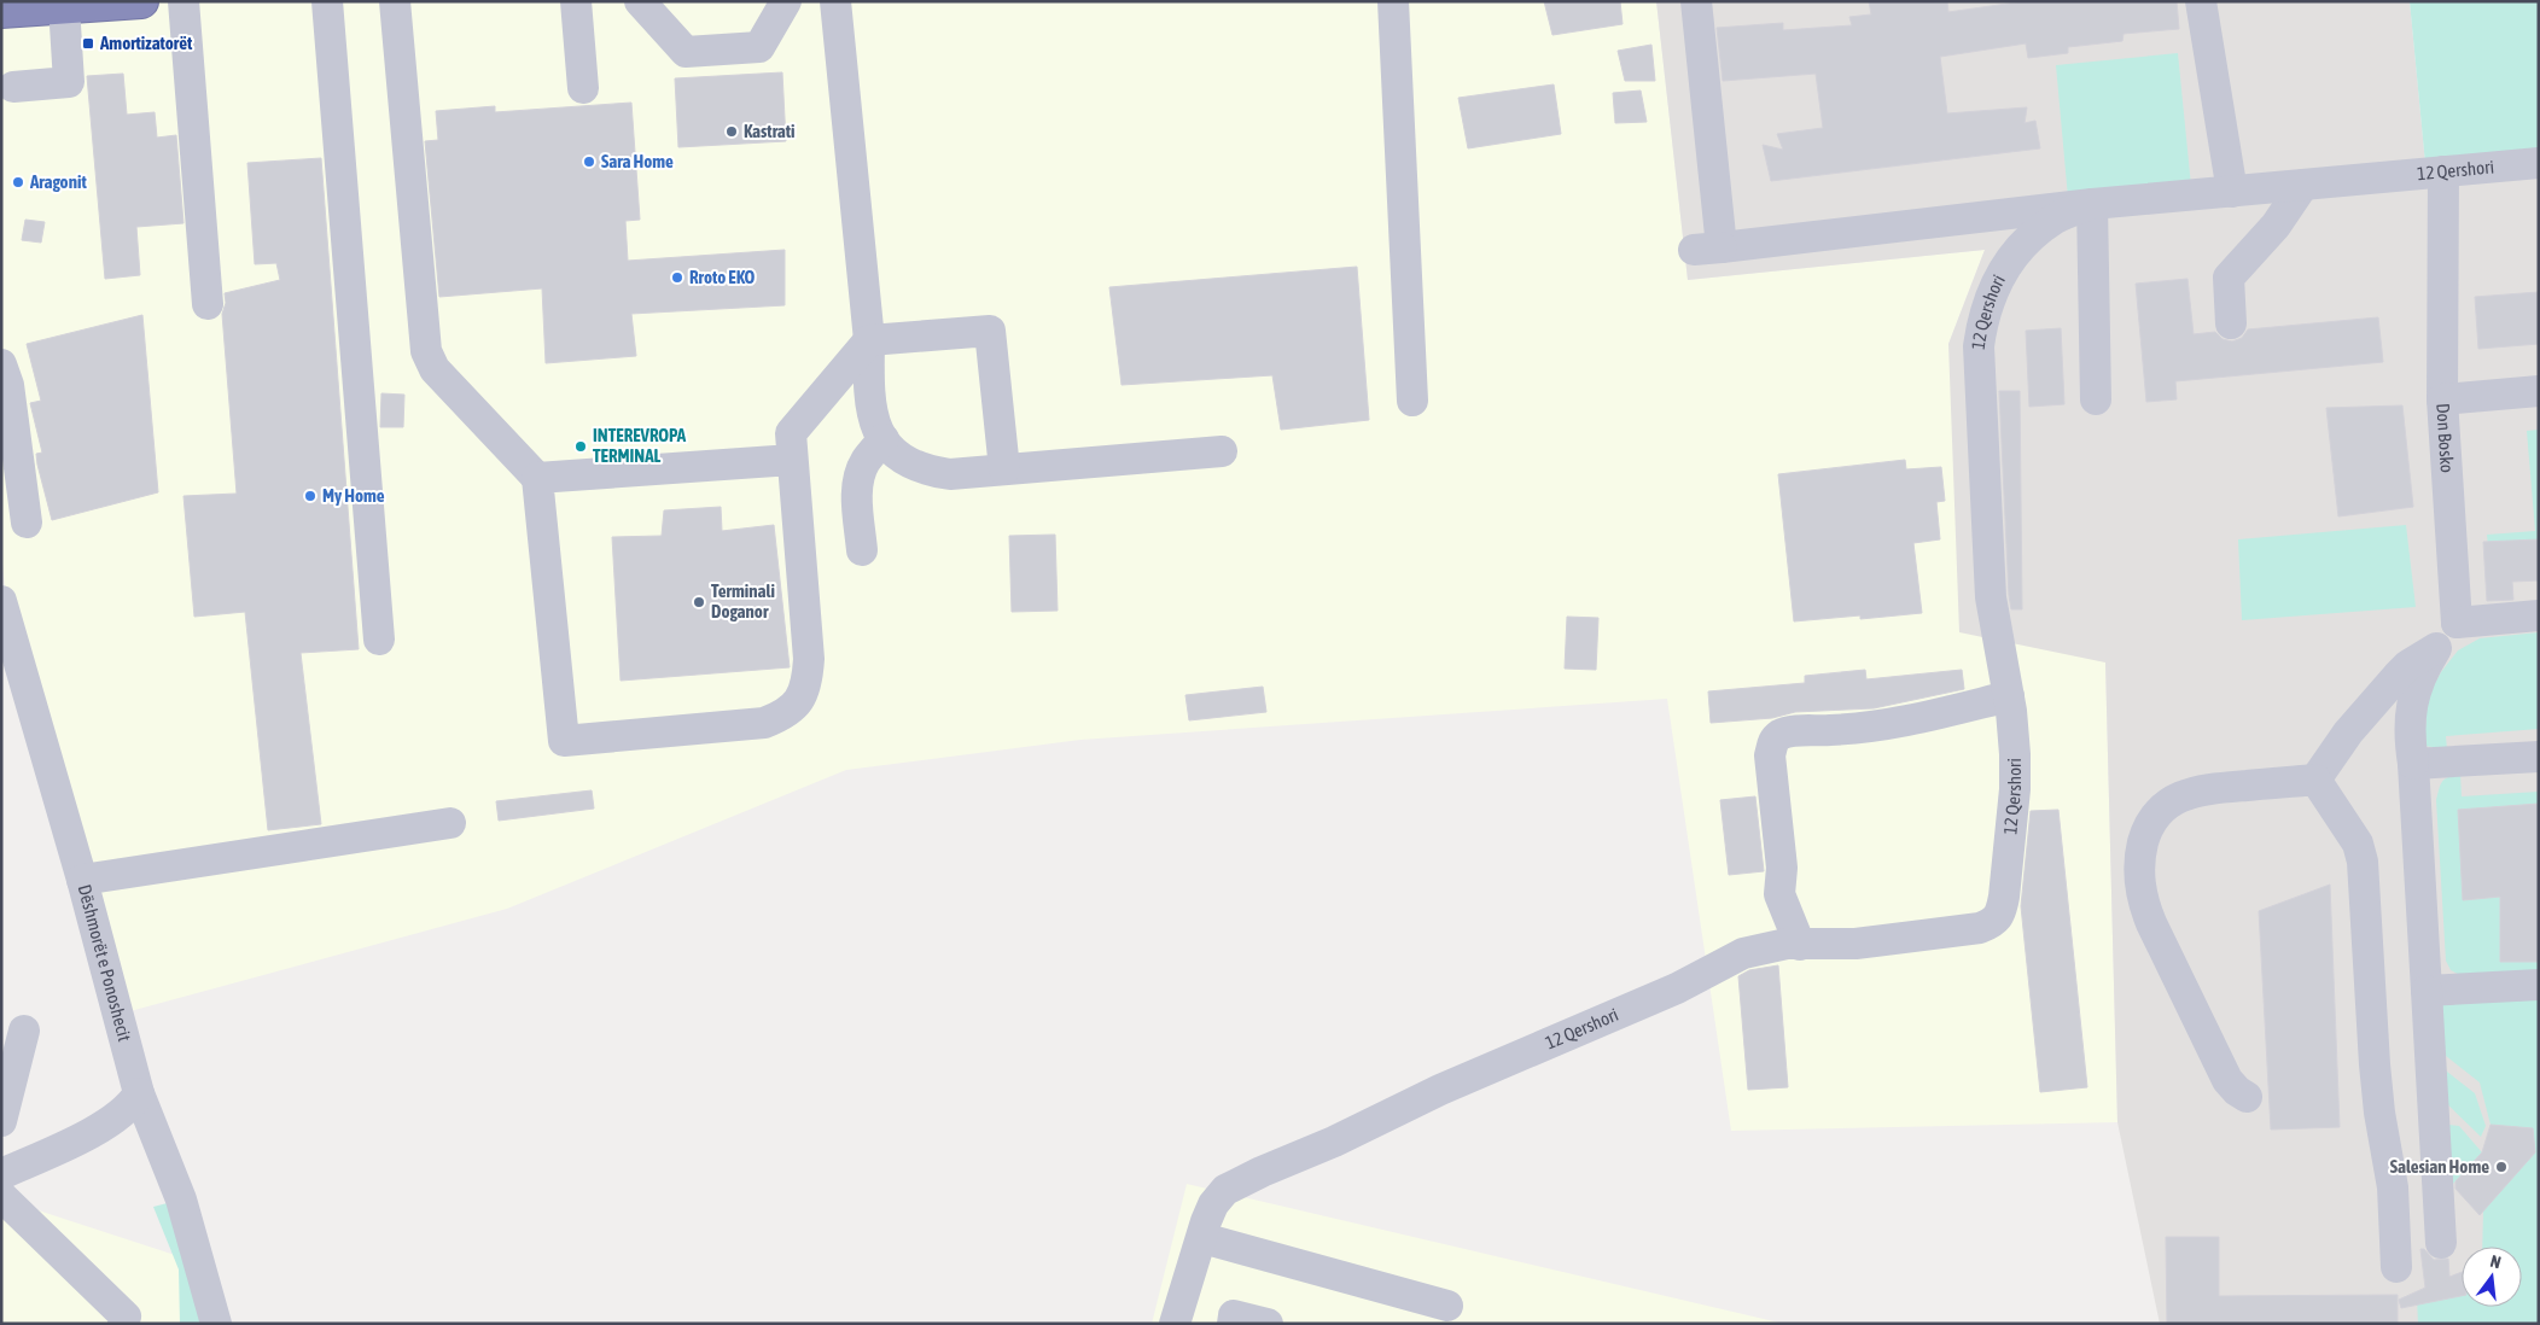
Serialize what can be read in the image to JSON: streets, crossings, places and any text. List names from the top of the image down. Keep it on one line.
{"streets":{"street":["12 Qershori","Don Bosko","Dëshmorët e Ponoshecit"]},"crossings":[["12 Qershori","Don Bosko"]],"places":{"transit":["Amortizatorët"],"other":["Kastrati","Sara Home","Aragonit","Rroto EKO","INTEREVROPA TERMINAL","My Home","Terminali Doganor","Salesian Home"]},"north":"top"}
